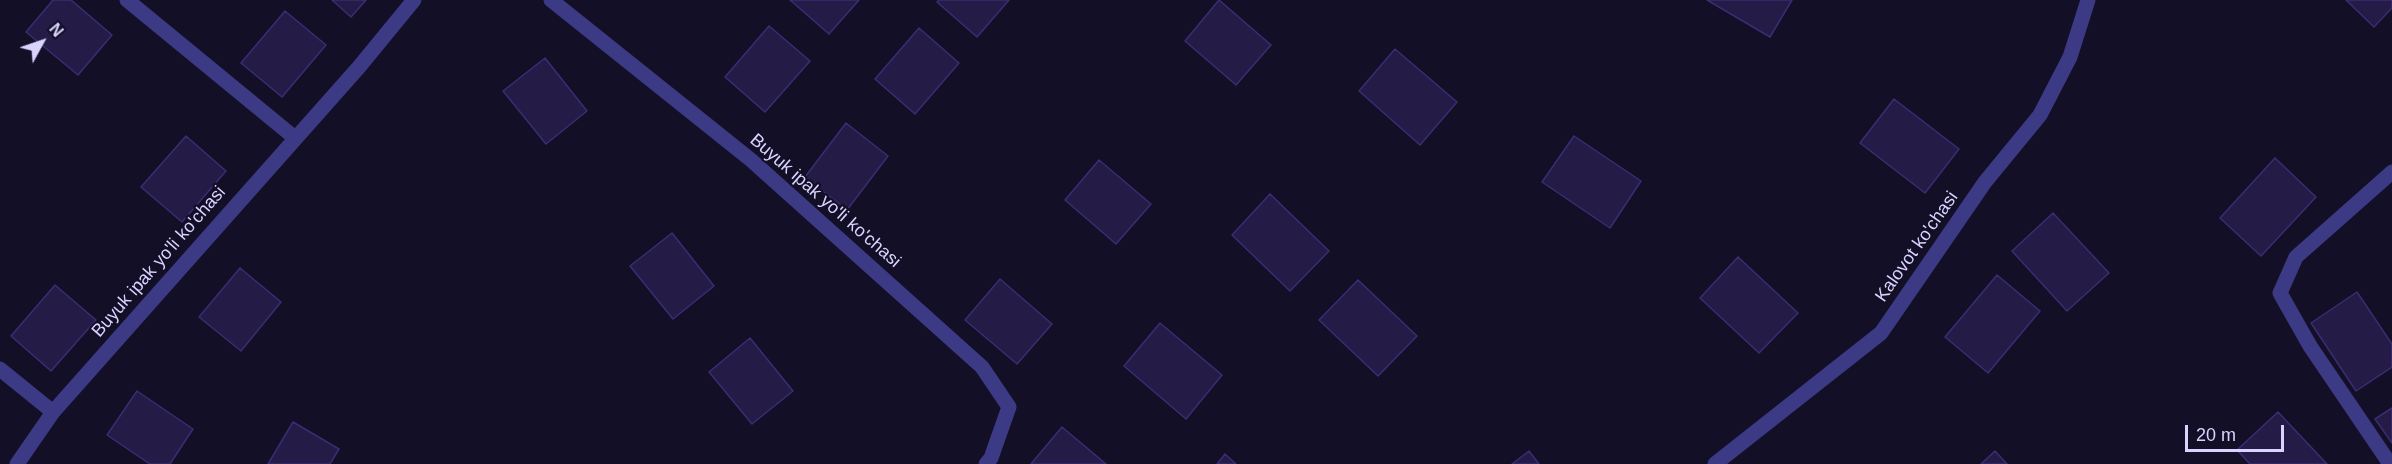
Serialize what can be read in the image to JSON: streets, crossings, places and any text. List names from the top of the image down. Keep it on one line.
{"streets":{"street":["Buyuk ipak yo'li ko'chasi","Kalovot ko'chasi"]},"scale_bar":"20 m","north":"top right"}
